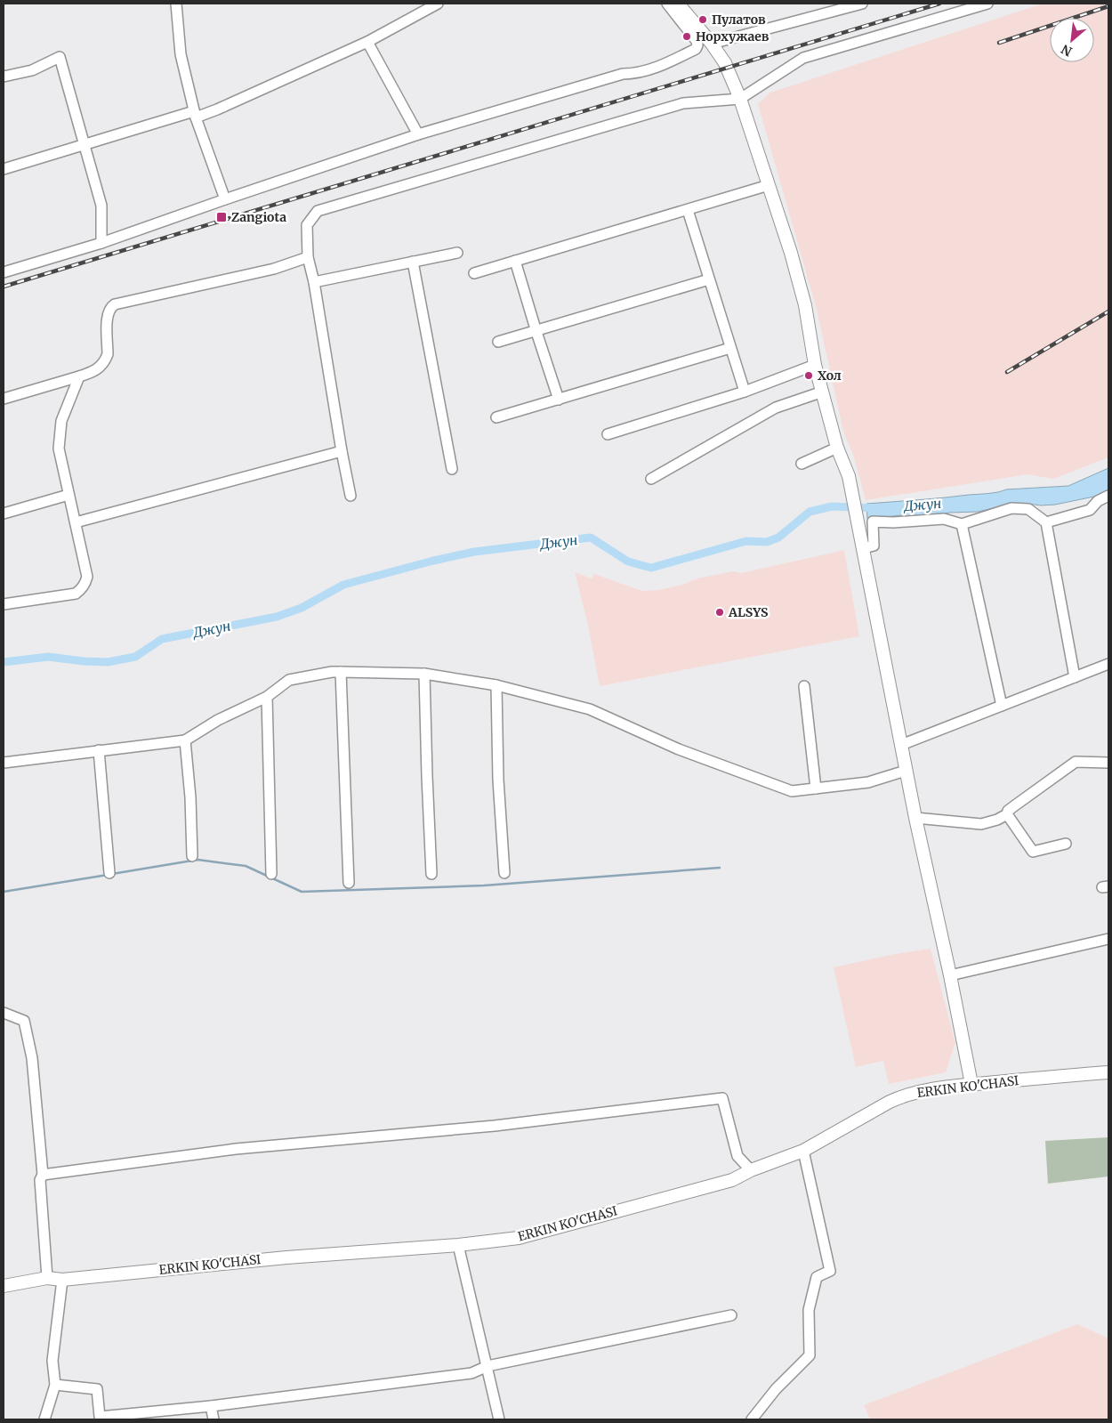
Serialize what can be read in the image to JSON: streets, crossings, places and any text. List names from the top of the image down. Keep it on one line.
{"streets":{"main road":["ERKIN KO'CHASI"]},"water":["Джун"],"places":{"other":["Пулатов","Норхужаев","Хол","ALSYS"],"transit":["Zangiota"]},"north":"bottom left"}
